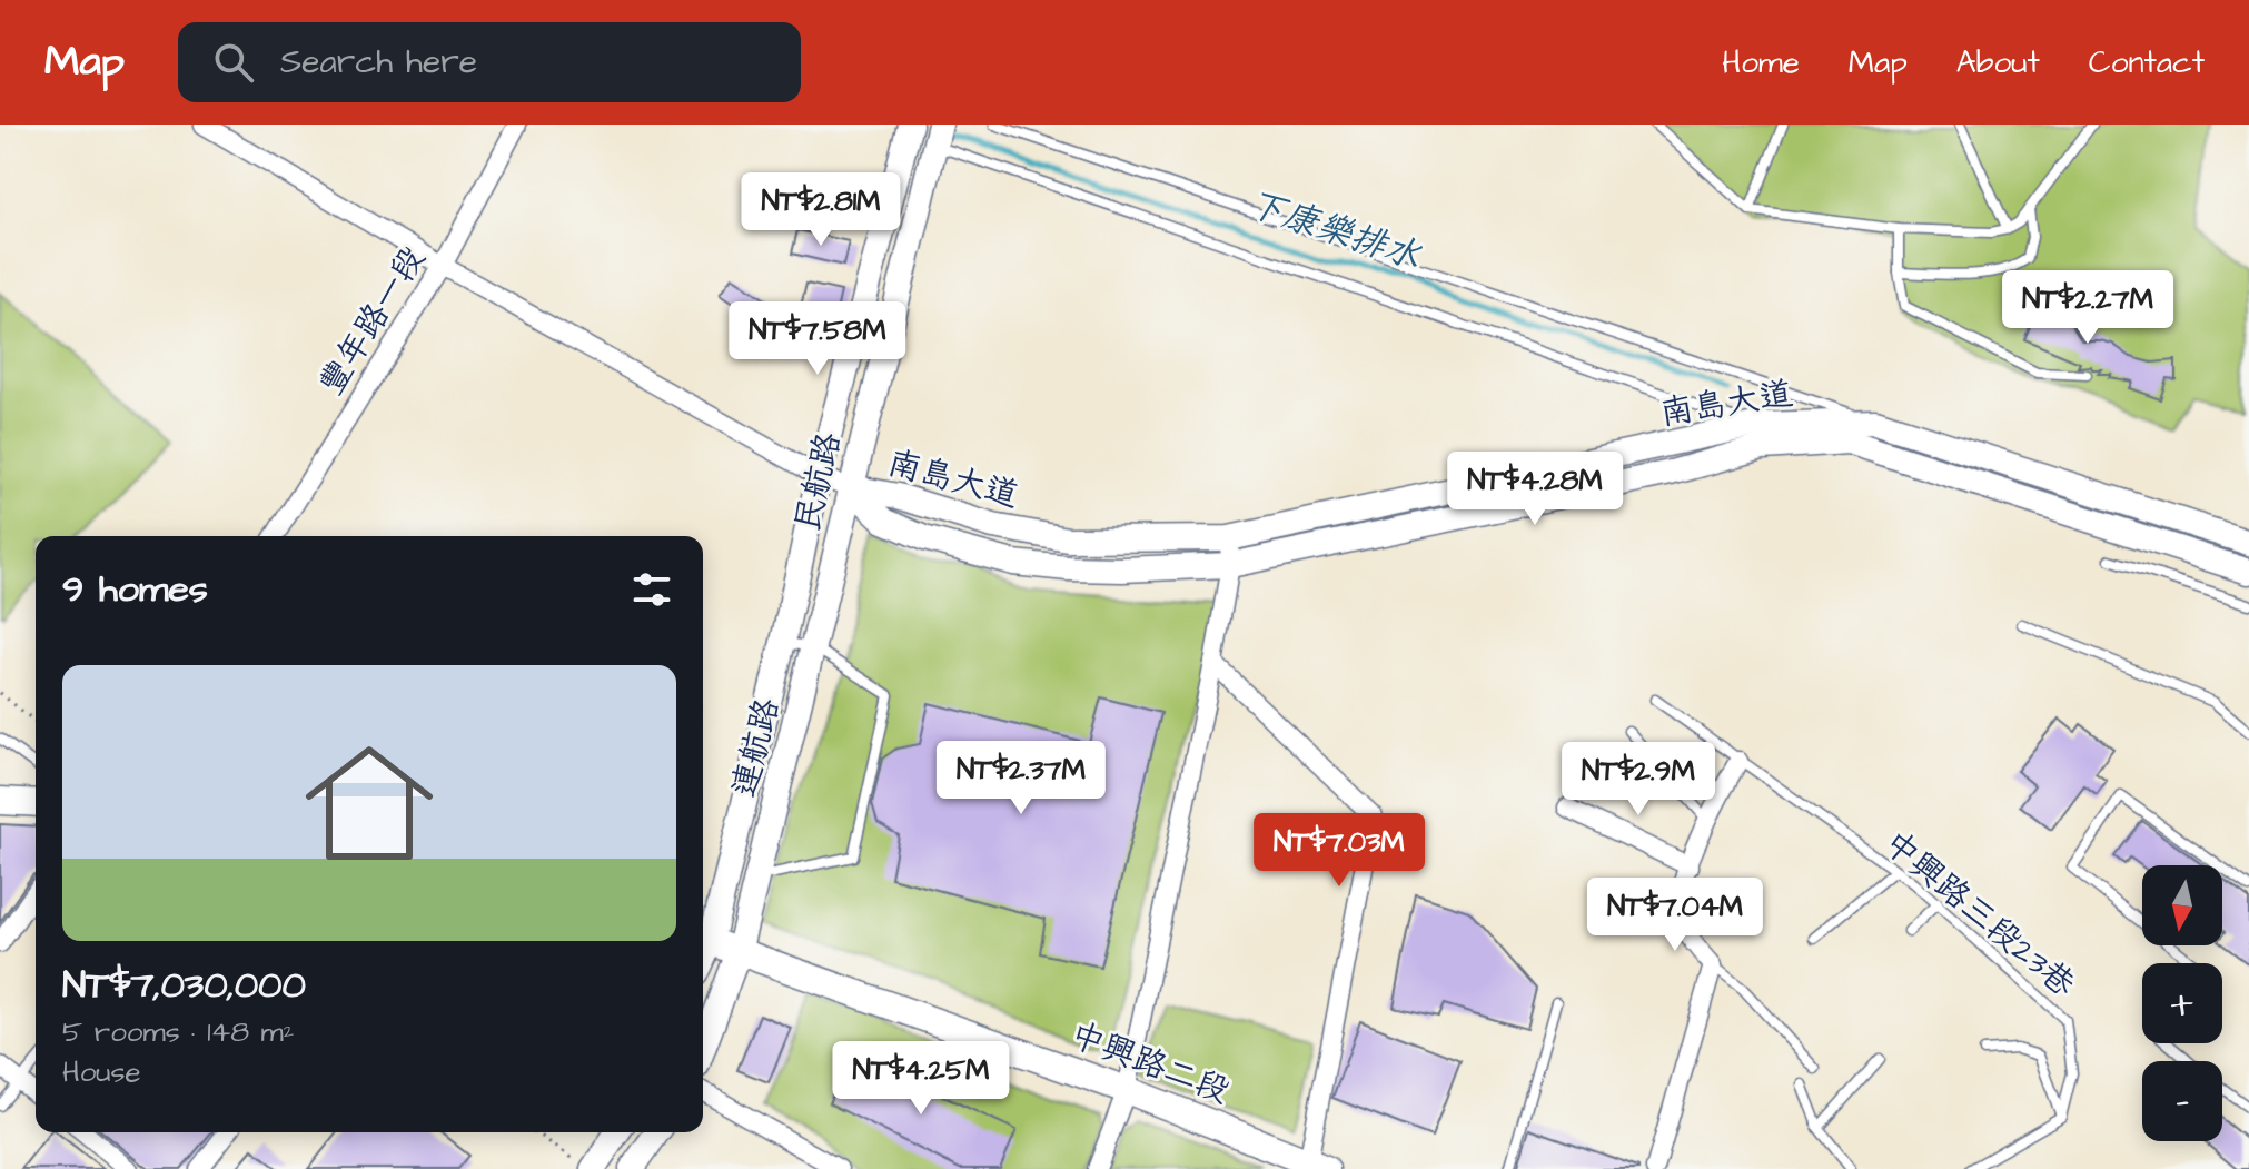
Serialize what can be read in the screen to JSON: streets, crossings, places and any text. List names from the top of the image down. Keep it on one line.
{"streets":{"main road":["中興路二段"],"street":["豐年路一段","南島大道","民航路","連航路"],"lane":["中興路三段23巷"]},"crossings":[["南島大道","民航路"],["民航路","連航路"],["連航路","中興路二段"]],"water":["下康樂排水"],"north":"bottom","page":{"header":"Map","search":"Search here","nav":["Home","Map","About","Contact"],"price":["NT$2.81M","NT$2.27M","NT$7.58M","NT$4.28M","NT$2.37M","NT$2.9M","NT$7.03M","NT$7.04M","NT$4.25M"],"heading":"9 homes","list":[{"name":"NT$7,030,000","note":"5 rooms · 148 m² · House"}],"map_buttons":["+","−"]}}
